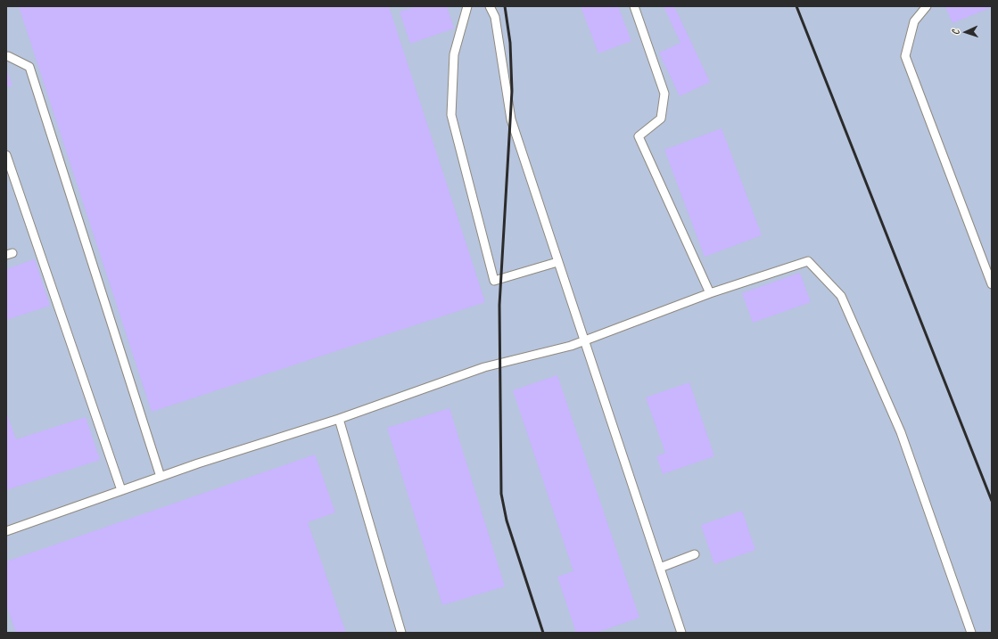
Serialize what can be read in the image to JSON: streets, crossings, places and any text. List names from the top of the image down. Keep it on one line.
{"north":"left"}
